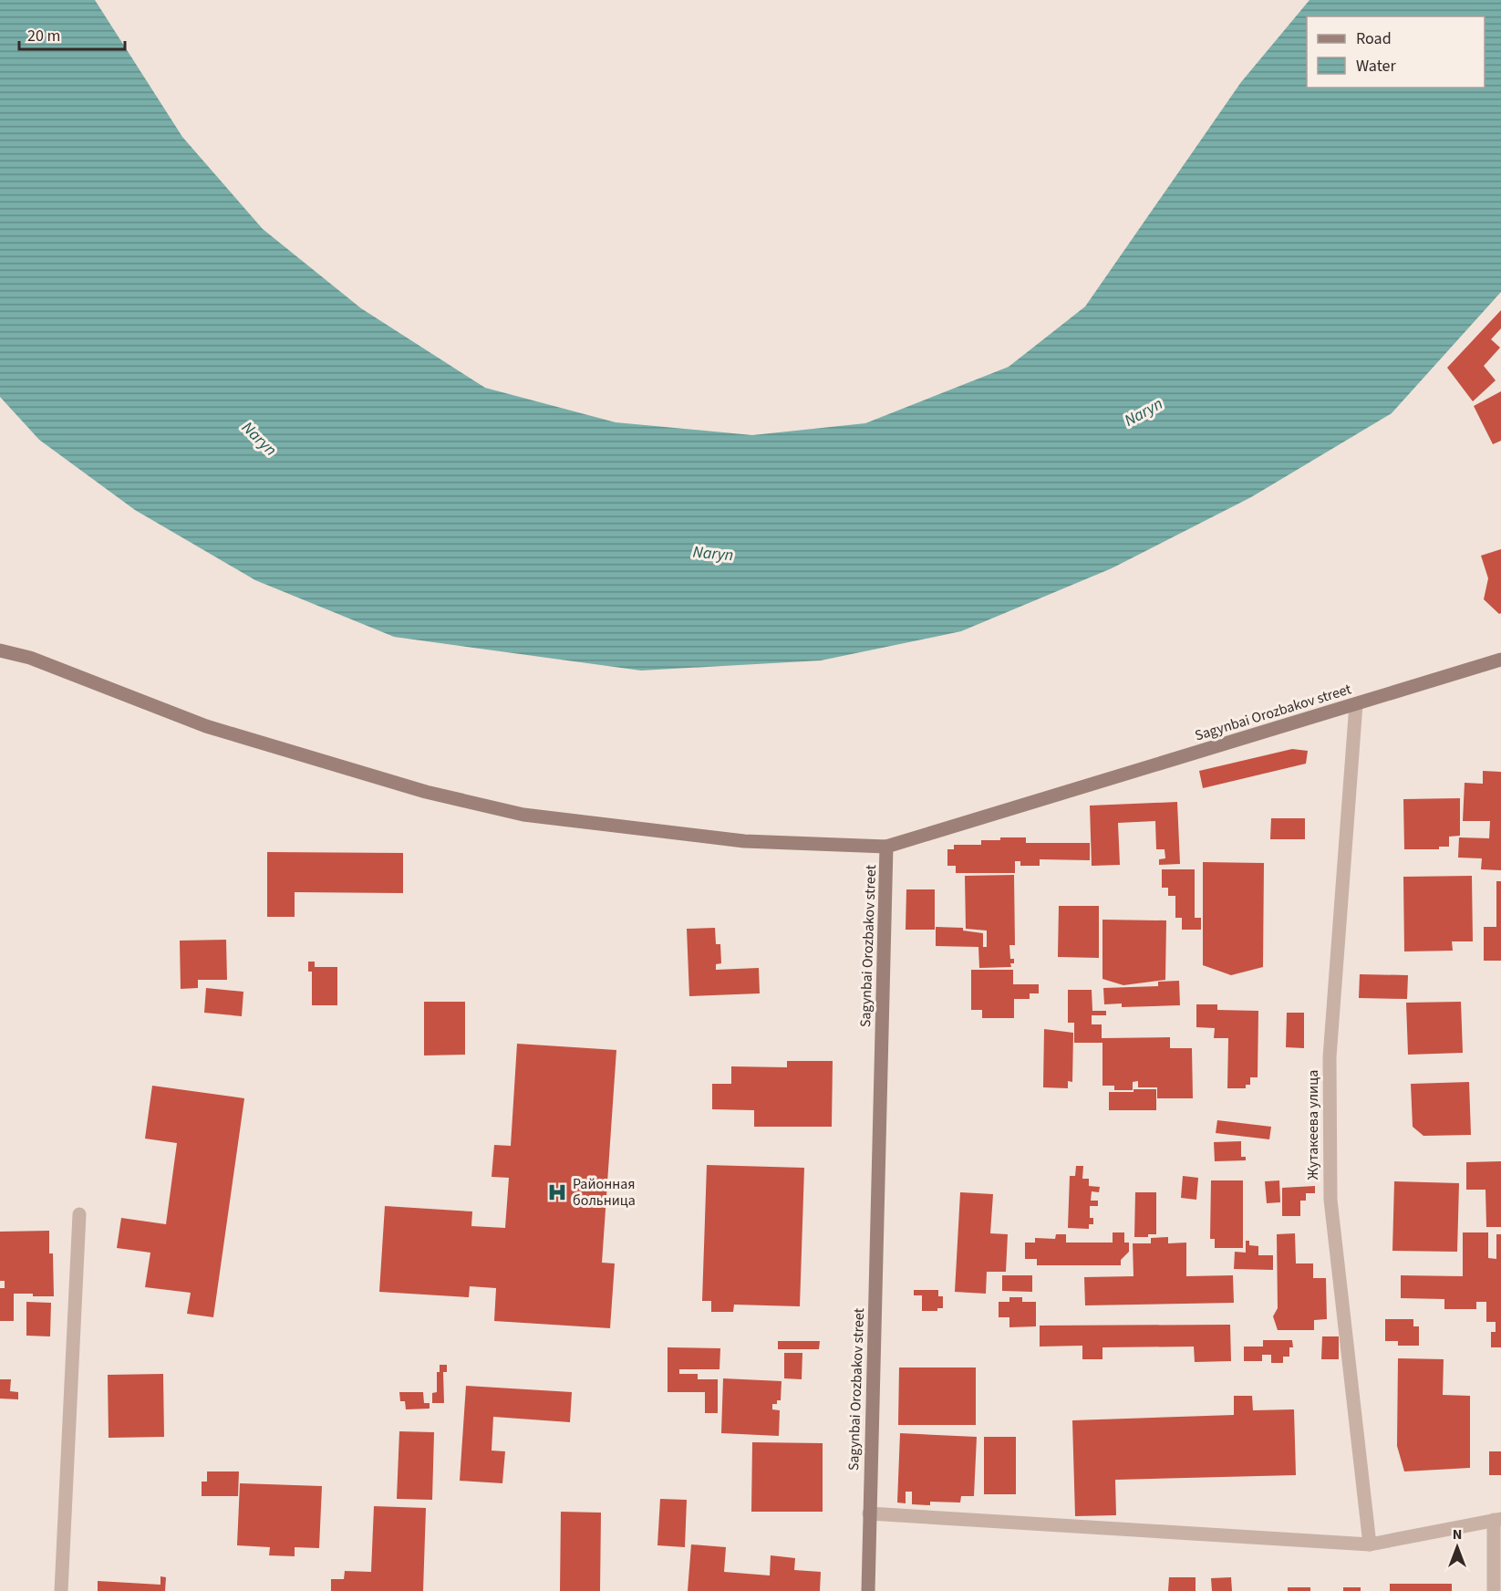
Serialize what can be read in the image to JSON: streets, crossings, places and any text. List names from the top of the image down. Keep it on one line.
{"streets":{"street":["Sagynbai Orozbakov street","Жутакеева улица"]},"crossings":[["Sagynbai Orozbakov street","Жутакеева улица"]],"water":["Naryn"],"places":{"hospital":["Районная больница"]},"legend":["Road","Water"],"scale_bar":"20 m","north":"top"}
